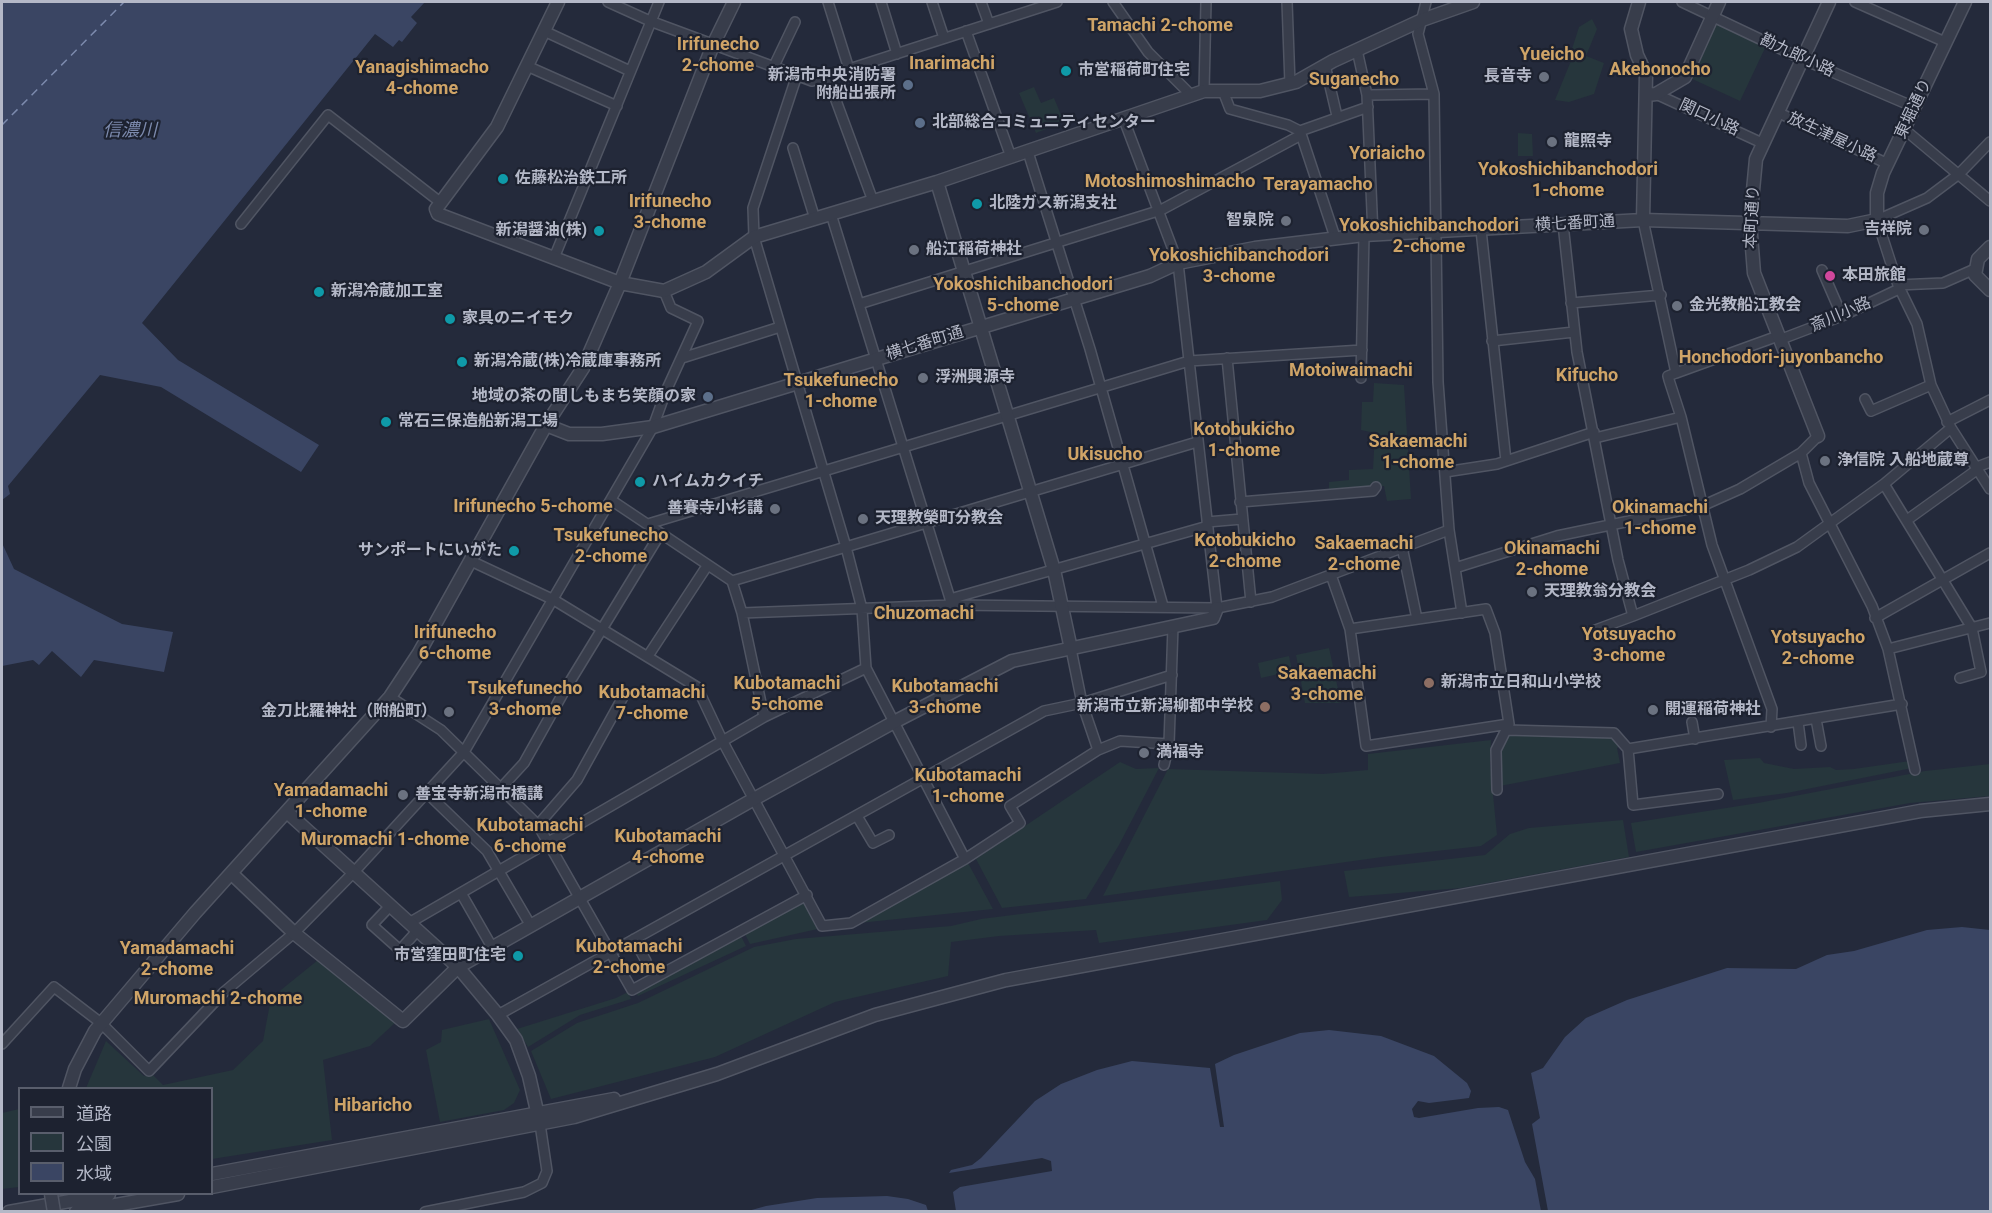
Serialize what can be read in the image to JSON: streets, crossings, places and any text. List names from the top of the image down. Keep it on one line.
{"streets":{"street":["勘九郎小路","東堀通り","関口小路","放生津屋小路","本町通り","横七番町通","斎川小路"]},"crossings":[["勘九郎小路","東堀通り"],["勘九郎小路","本町通り"],["東堀通り","放生津屋小路"],["東堀通り","横七番町通"],["関口小路","本町通り"],["放生津屋小路","本町通り"],["本町通り","横七番町通"],["本町通り","斎川小路"]],"districts":["Tamachi 2-chome","Irifunecho 2-chome","Yueicho","Inarimachi","Yanagishimacho 4-chome","Akebonocho","Suganecho","Yoriaicho","Yokoshichibanchodori 1-chome","Motoshimoshimacho","Terayamacho","Irifunecho 3-chome","Yokoshichibanchodori 2-chome","Yokoshichibanchodori 3-chome","Yokoshichibanchodori 5-chome","Honchodori-juyonbancho","Motoiwaimachi","Kifucho","Tsukefunecho 1-chome","Kotobukicho 1-chome","Sakaemachi 1-chome","Ukisucho","Irifunecho 5-chome","Okinamachi 1-chome","Tsukefunecho 2-chome","Kotobukicho 2-chome","Sakaemachi 2-chome","Okinamachi 2-chome","Chuzomachi","Irifunecho 6-chome","Yotsuyacho 3-chome","Yotsuyacho 2-chome","Sakaemachi 3-chome","Kubotamachi 5-chome","Kubotamachi 3-chome","Tsukefunecho 3-chome","Kubotamachi 7-chome","Kubotamachi 1-chome","Yamadamachi 1-chome","Kubotamachi 6-chome","Kubotamachi 4-chome","Muromachi 1-chome","Kubotamachi 2-chome","Yamadamachi 2-chome","Muromachi 2-chome","Hibaricho"],"water":["信濃川"],"places":["市営稲荷町住宅","長音寺","新潟市中央消防署 附船出張所","北部総合コミュニティセンター","龍照寺","佐藤松治鉄工所","北陸ガス新潟支社","智泉院","吉祥院","新潟醤油(株)","船江稲荷神社","本田旅館","新潟冷蔵加工室","金光教船江教会","家具のニイモク","新潟冷蔵(株)冷蔵庫事務所","浮洲興源寺","地域の茶の間しもまち笑顔の家","常石三保造船新潟工場","浄信院 入船地蔵尊","ハイムカクイチ","善賽寺小杉講","天理教榮町分教会","サンポートにいがた","天理教翁分教会","新潟市立日和山小学校","新潟市立新潟柳都中学校","開運稲荷神社","金刀比羅神社（附船町）","満福寺","善宝寺新潟市橋講","市営窪田町住宅"],"legend":["道路","公園","水域"]}
